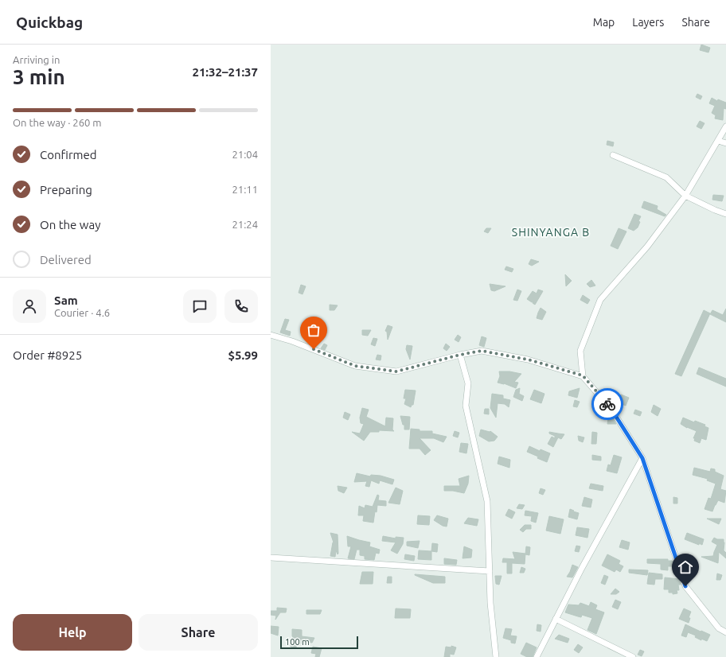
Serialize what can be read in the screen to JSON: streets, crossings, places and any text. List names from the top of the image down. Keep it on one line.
{"districts":["SHINYANGA B"],"scale_bar":"100 m","page":{"header":"Quickbag","nav":["Map","Layers","Share"],"heading":["3 min","Arriving in","21:32–21:37"],"panel":["Sam","Courier · 4.6","Order #8925","$5.99"],"bar":"On the way · 260 m","list":[["Confirmed","21:04"],["Preparing","21:11"],["On the way","21:24"],"Delivered"],"buttons":["Help","Share"],"scale":"100 m"}}
